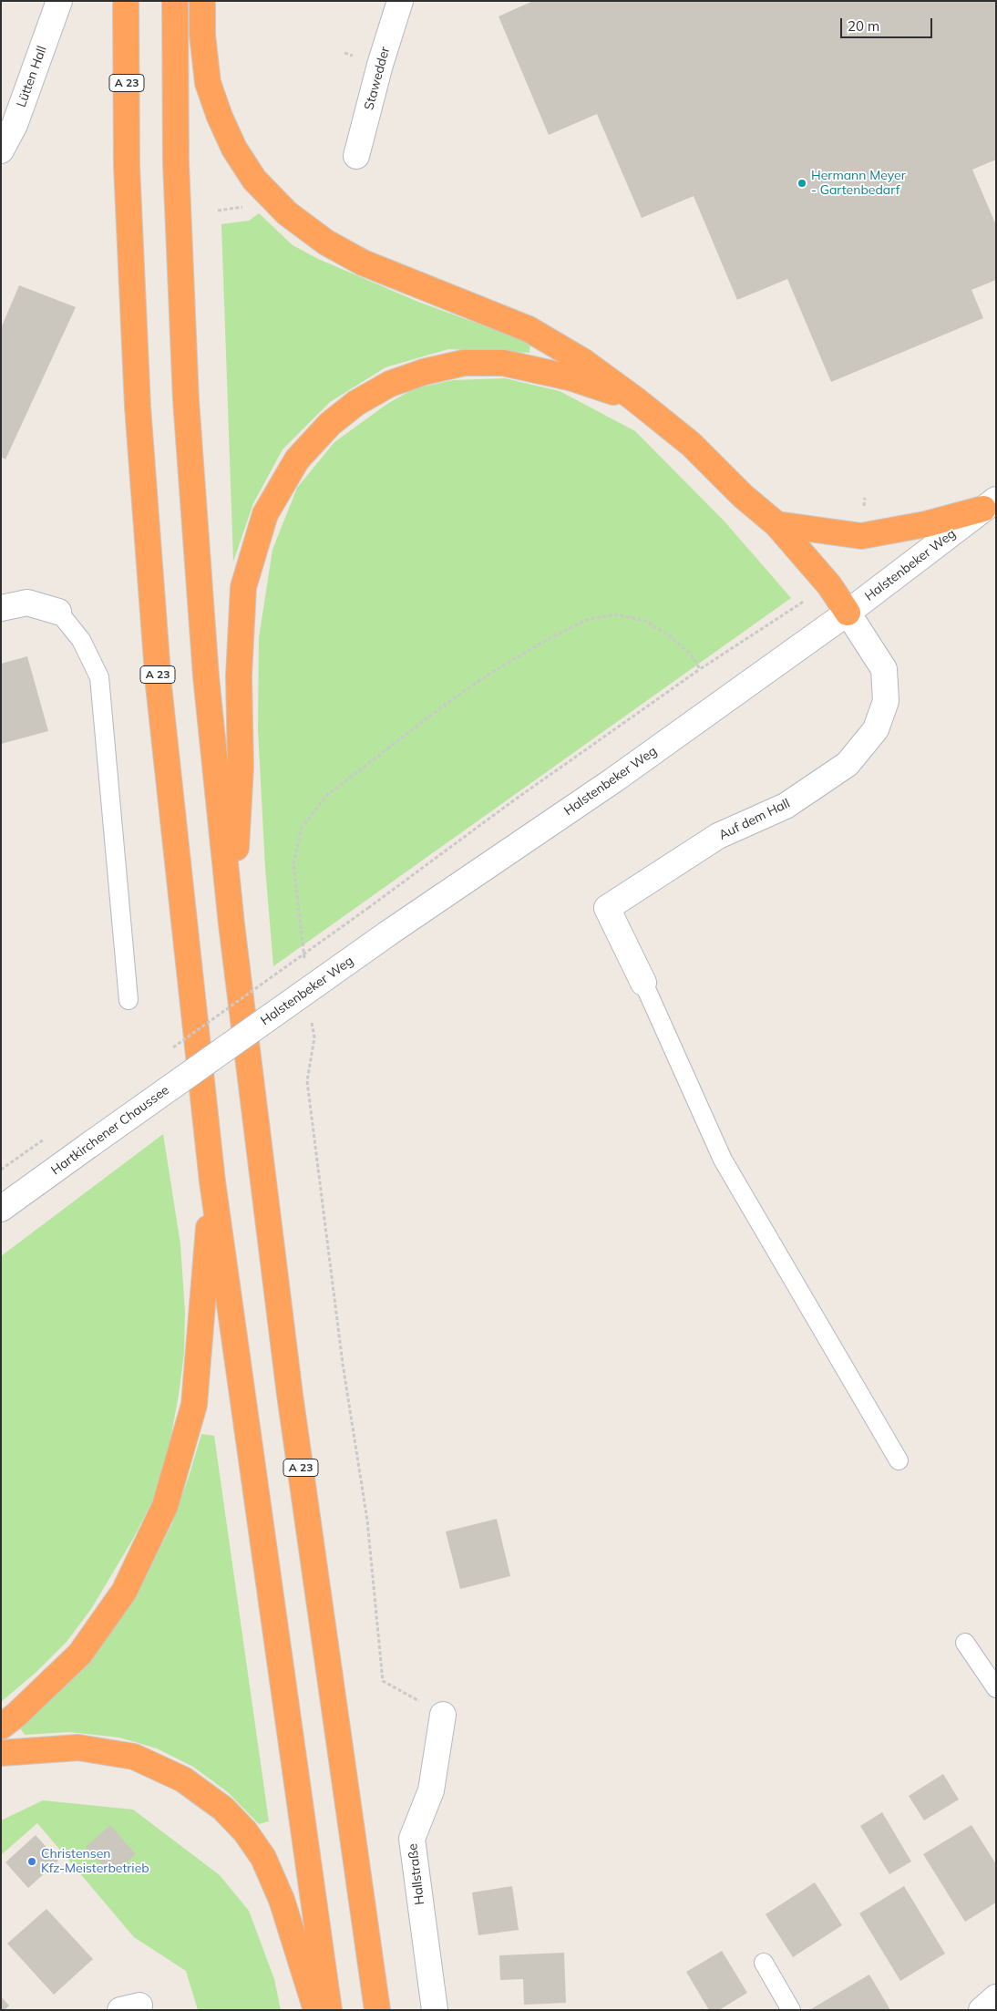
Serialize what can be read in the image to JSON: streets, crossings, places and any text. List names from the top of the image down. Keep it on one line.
{"streets":{"highway":["A 23"],"street":["Lütten Hall","Stawedder","Halstenbeker Weg","Auf dem Hall","Hartkirchener Chaussee","Hallstraße"]},"crossings":[["Halstenbeker Weg","Auf dem Hall"],["Halstenbeker Weg","Hartkirchener Chaussee"]],"places":["Hermann Meyer - Gartenbedarf","Christensen Kfz-Meisterbetrieb"],"scale_bar":"20 m"}
